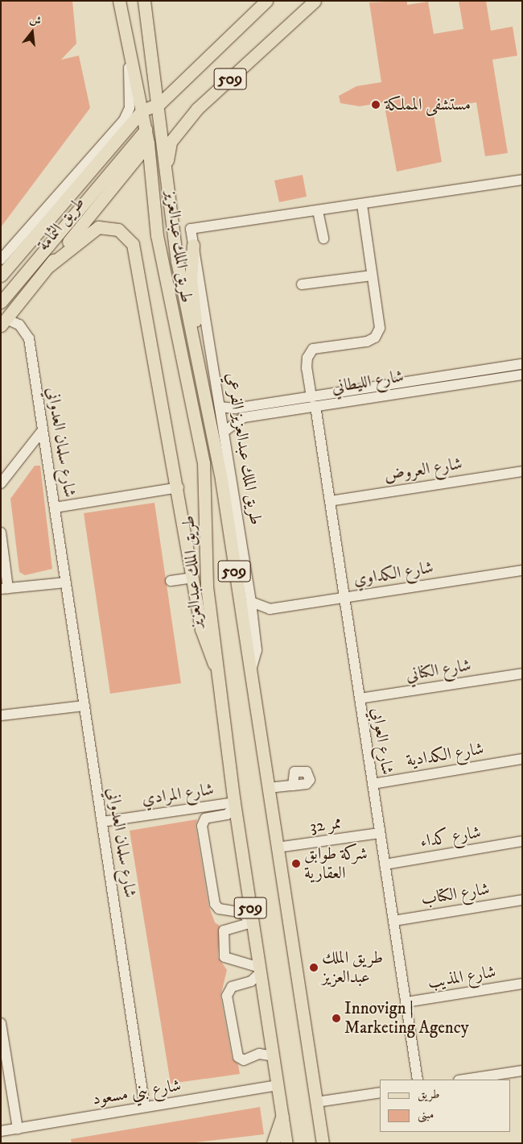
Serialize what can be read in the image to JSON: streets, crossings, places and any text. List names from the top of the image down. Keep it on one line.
{"streets":{"main road":["509","طريق الثمامة","طريق الملك عبدالعزيز"],"street":["شارع الليطاني","شارع سلمان العدواني","طريق الملك عبدالعزيز الفرعي","شارع العروض","شارع الكداوي","شارع الكناني","شارع العوابي","شارع الكدادية","شارع المرادي","ممر 32","شارع كداء","شارع الكتاب","شارع المذيب","شارع بني مسعود"]},"crossings":[["طريق الثمامة","طريق الملك عبدالعزيز"],["طريق الثمامة","شارع سلمان العدواني"],["طريق الملك عبدالعزيز","طريق الملك عبدالعزيز الفرعي"],["طريق الملك عبدالعزيز","شارع المرادي"],["طريق الملك عبدالعزيز","ممر 32"],["طريق الملك عبدالعزيز","شارع بني مسعود"],["شارع الليطاني","طريق الملك عبدالعزيز الفرعي"],["شارع الليطاني","شارع العوابي"],["شارع سلمان العدواني","شارع المرادي"],["شارع سلمان العدواني","شارع بني مسعود"],["طريق الملك عبدالعزيز الفرعي","شارع الكداوي"],["شارع العروض","شارع العوابي"],["شارع الكداوي","شارع العوابي"],["شارع الكناني","شارع العوابي"],["شارع العوابي","شارع الكدادية"],["شارع العوابي","ممر 32"],["شارع العوابي","شارع كداء"],["شارع العوابي","شارع الكتاب"],["شارع العوابي","شارع المذيب"]],"places":["مستشفى المملكة","شركة طوابق العقارية","طريق الملك عبدالعزيز","Innovign | Marketing Agency"],"legend":["طريق","مبنى"],"north":"top"}
